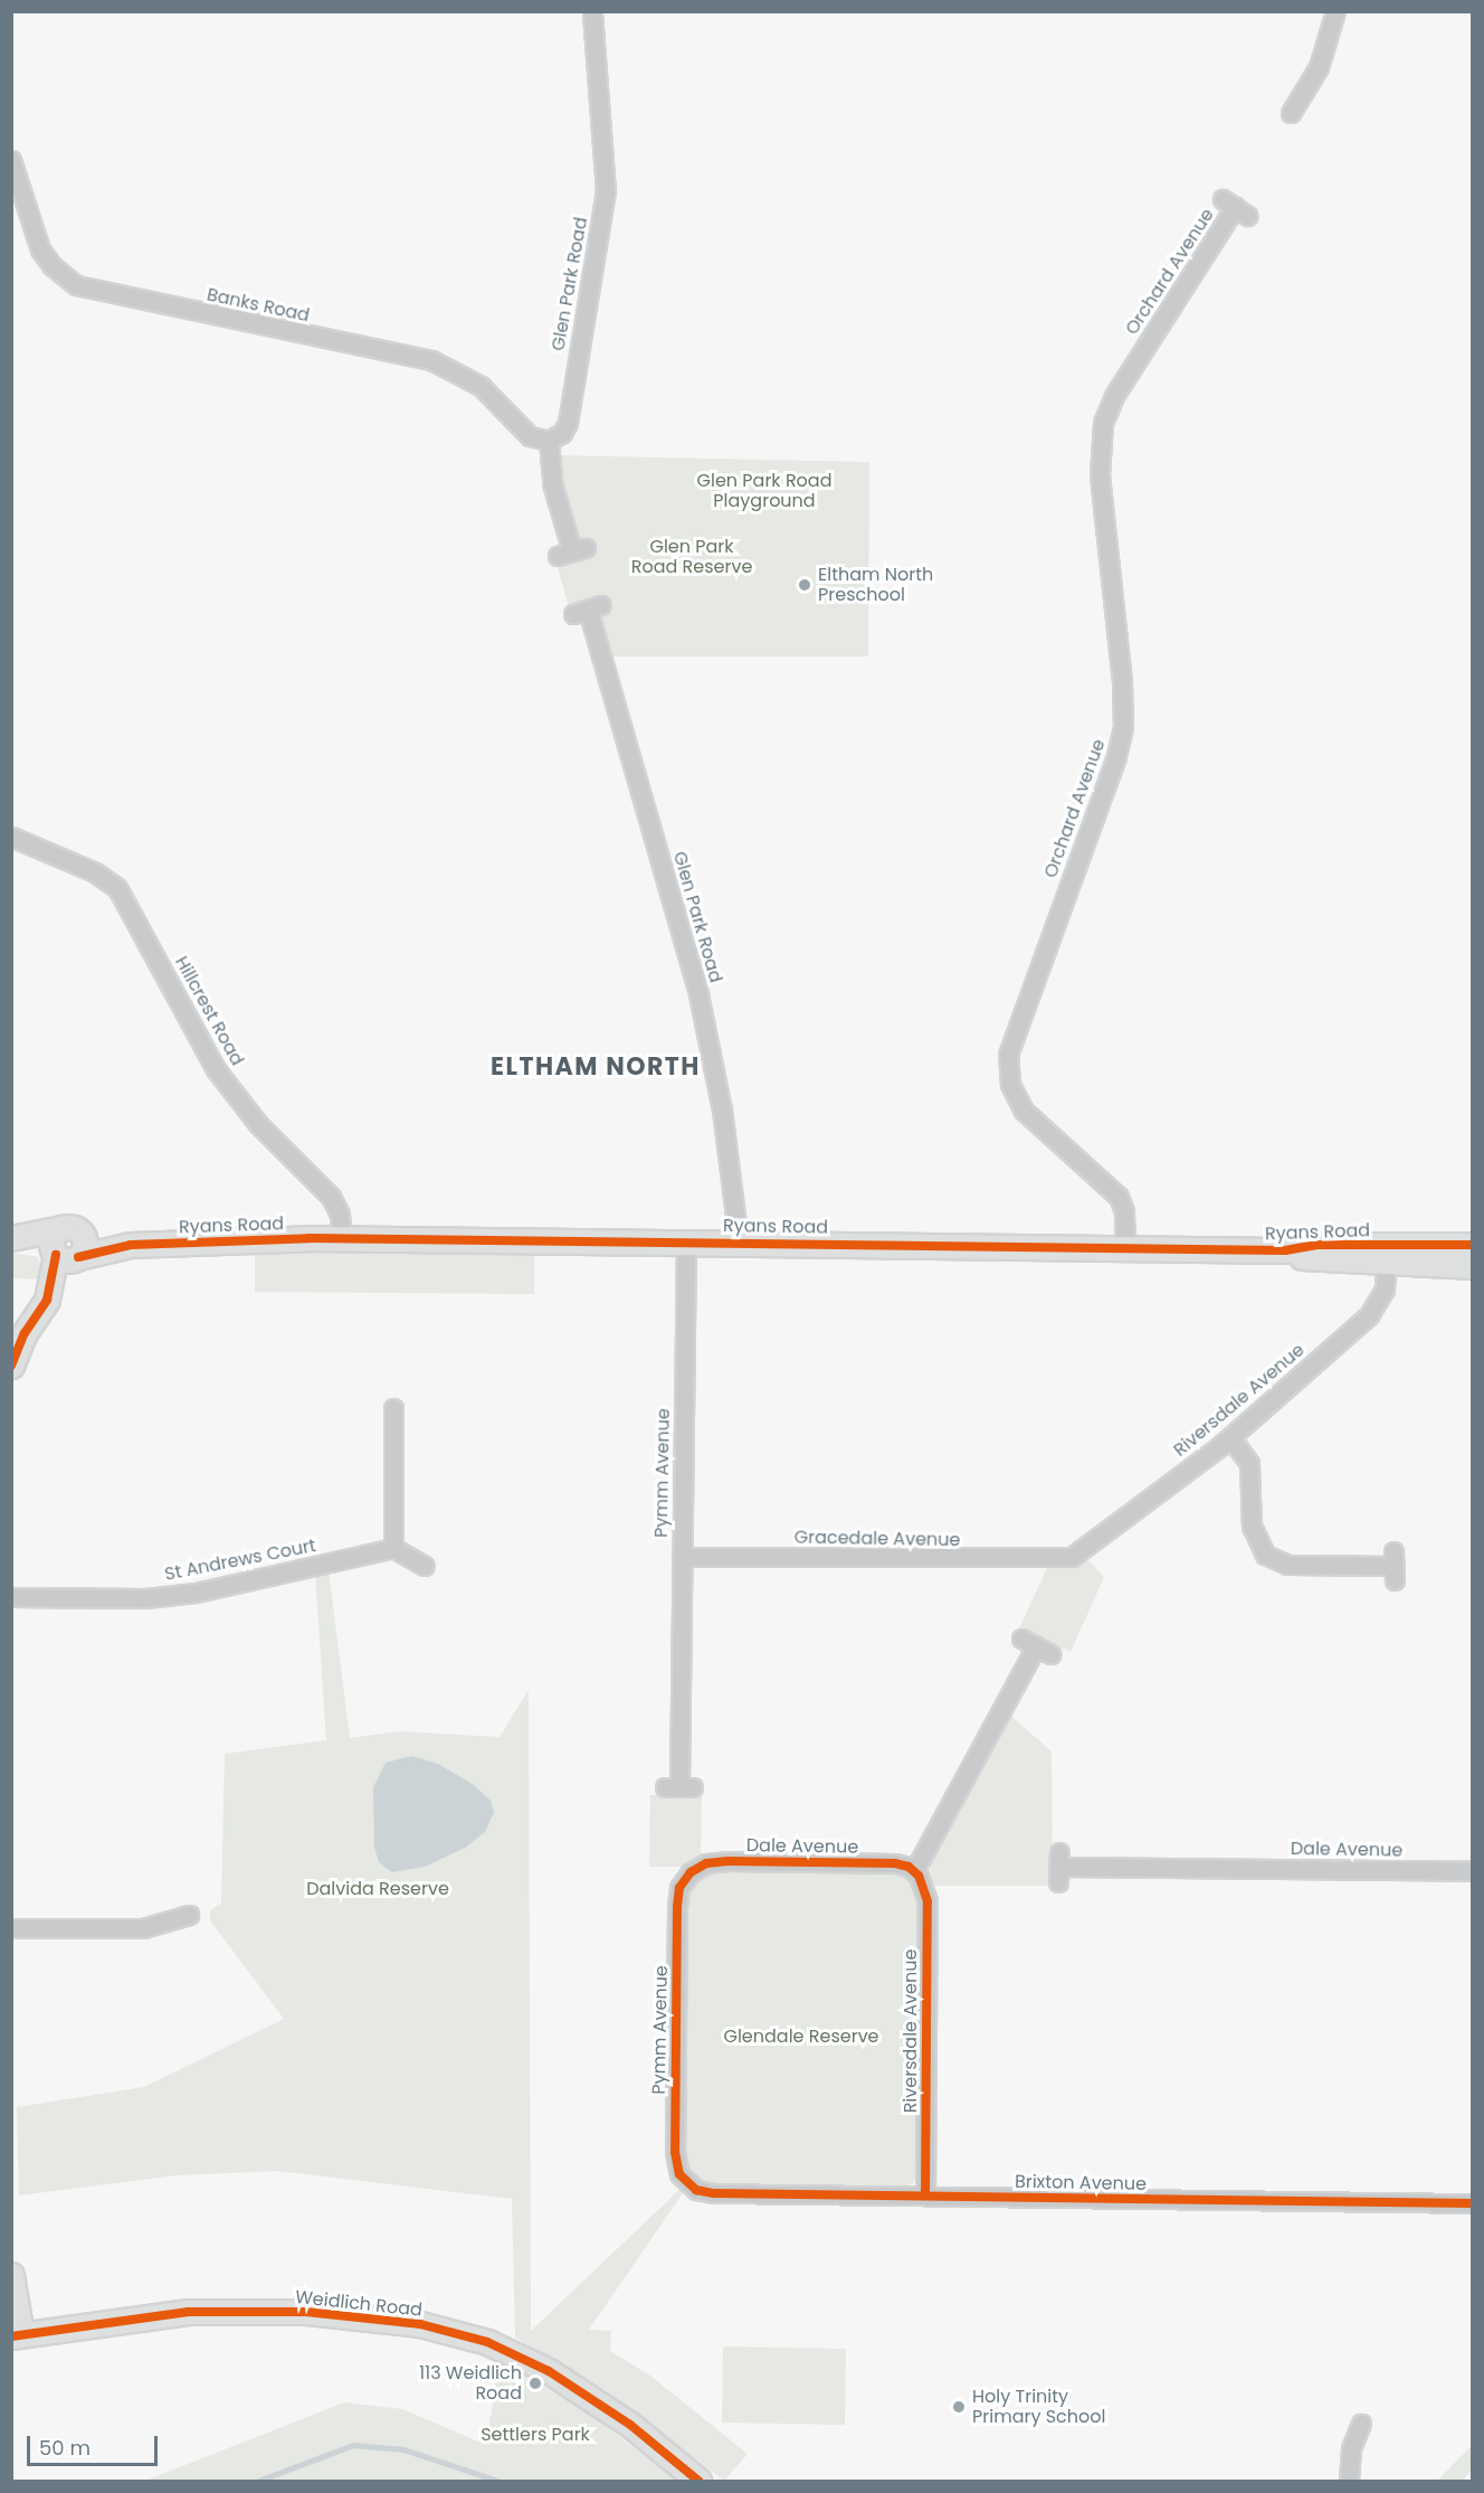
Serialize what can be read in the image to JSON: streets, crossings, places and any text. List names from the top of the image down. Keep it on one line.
{"streets":{"street":["Orchard Avenue","Glen Park Road","Banks Road","Hillcrest Road","Ryans Road","Riversdale Avenue","Pymm Avenue","Gracedale Avenue","St Andrews Court","Dale Avenue","Brixton Avenue","Weidlich Road"]},"crossings":[["Orchard Avenue","Ryans Road"],["Glen Park Road","Banks Road"],["Glen Park Road","Ryans Road"],["Hillcrest Road","Ryans Road"],["Ryans Road","Riversdale Avenue"],["Ryans Road","Pymm Avenue"],["Riversdale Avenue","Gracedale Avenue"],["Riversdale Avenue","Dale Avenue"],["Riversdale Avenue","Brixton Avenue"],["Pymm Avenue","Gracedale Avenue"],["Pymm Avenue","Dale Avenue"],["Pymm Avenue","Brixton Avenue"]],"districts":["ELTHAM NORTH"],"parks":["Glen Park Road Playground","Glen Park Road Reserve","Dalvida Reserve","Glendale Reserve","Settlers Park"],"places":["Eltham North Preschool","113 Weidlich Road","Holy Trinity Primary School"],"scale_bar":"50 m"}
